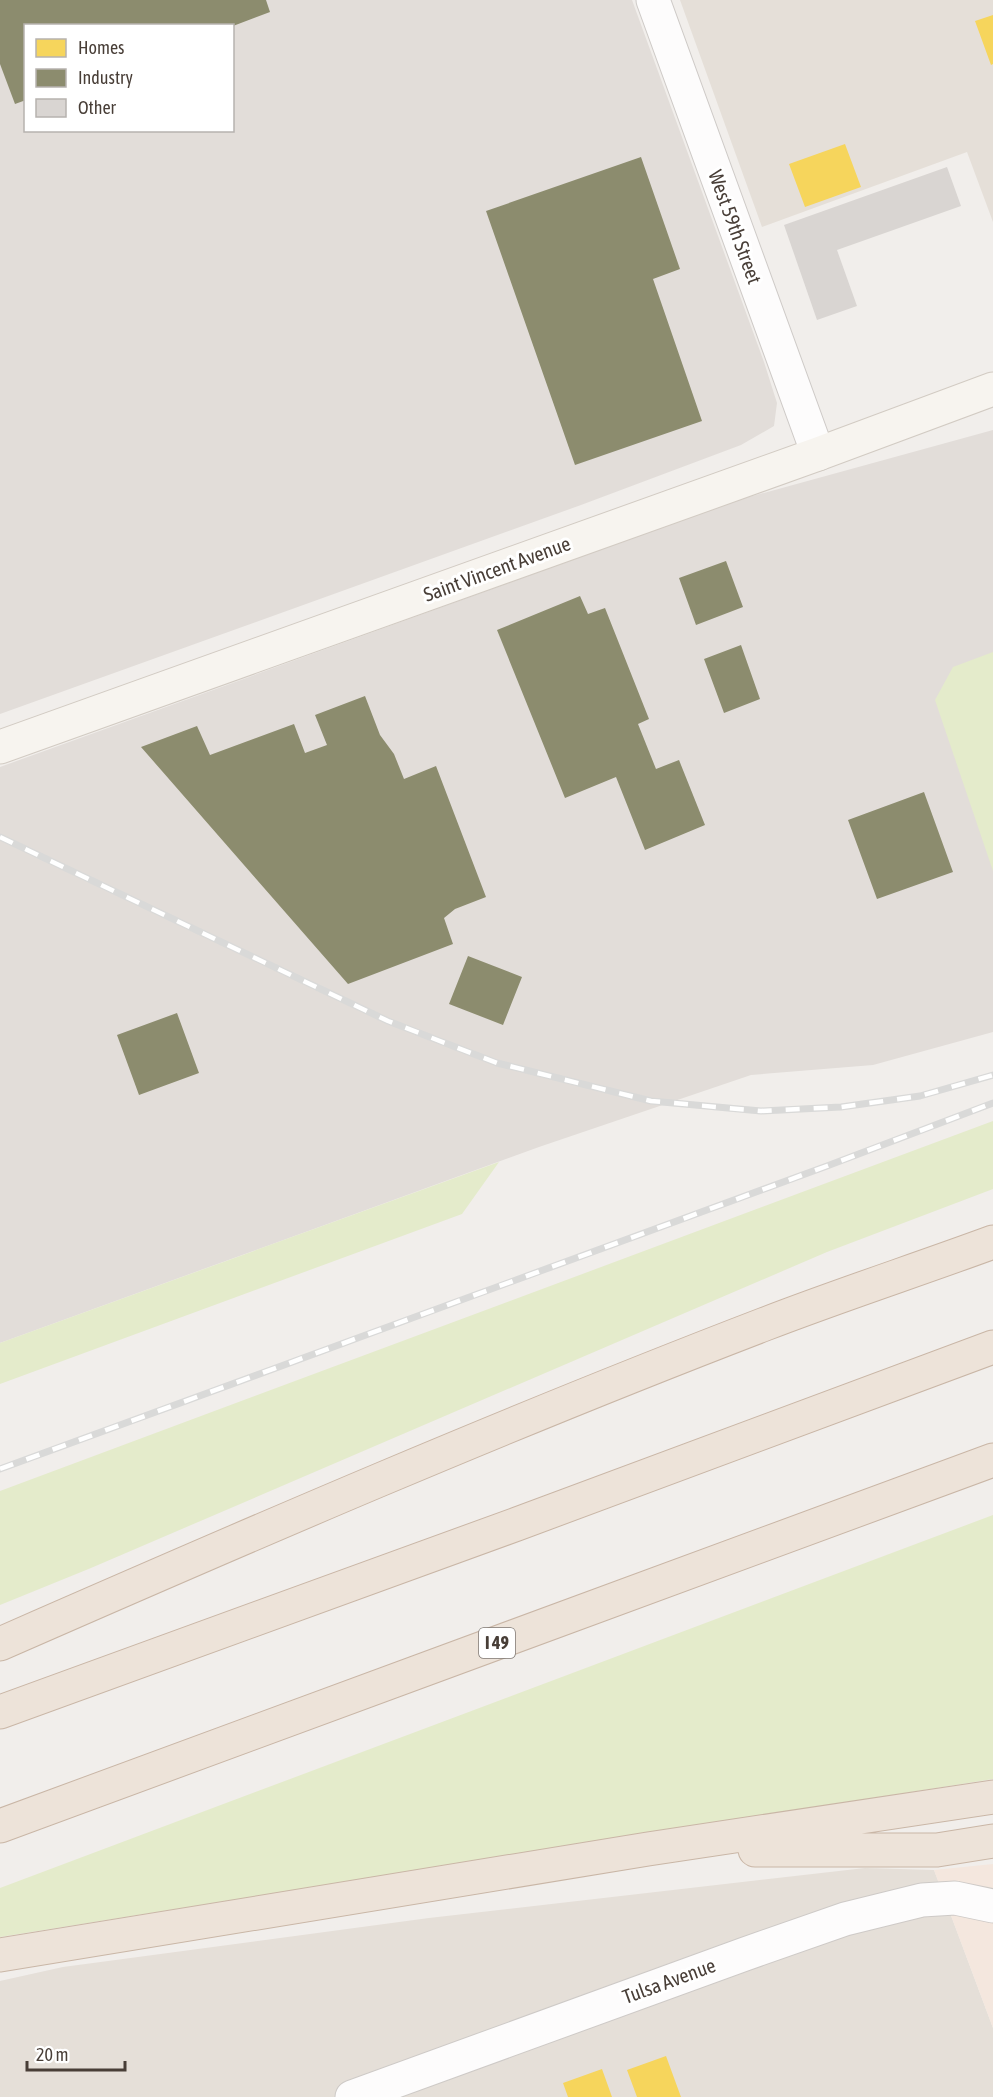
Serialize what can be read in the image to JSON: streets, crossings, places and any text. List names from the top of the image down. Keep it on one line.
{"streets":{"highway":["I 49"],"street":["West 59th Street","Saint Vincent Avenue","Tulsa Avenue"]},"crossings":[["West 59th Street","Saint Vincent Avenue"]],"legend":["Homes","Industry","Other"],"scale_bar":"20 m"}
